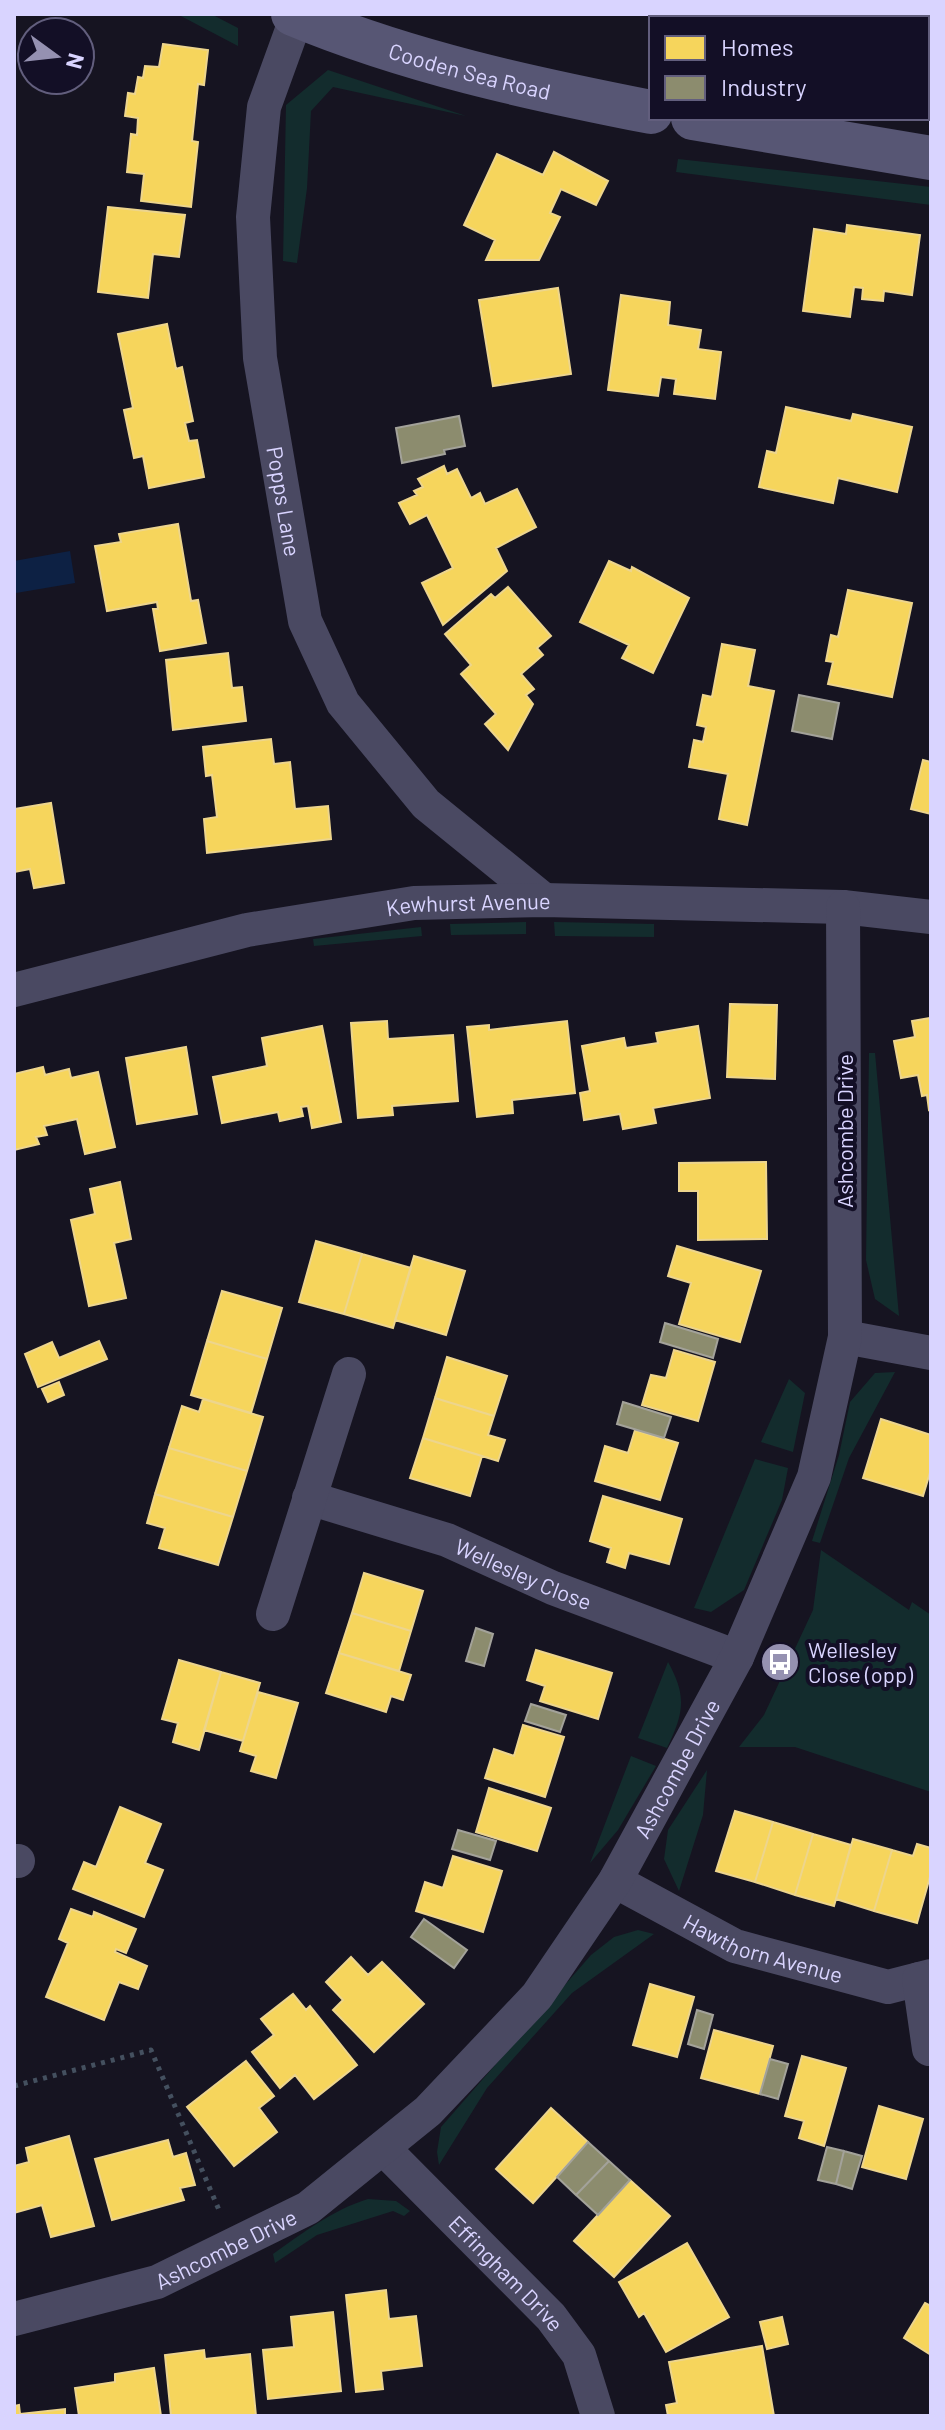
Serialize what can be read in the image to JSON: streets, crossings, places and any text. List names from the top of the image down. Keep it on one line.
{"streets":{"main road":["Cooden Sea Road"],"street":["Popps Lane","Kewhurst Avenue","Ashcombe Drive","Wellesley Close","Hawthorn Avenue","Effingham Drive"]},"crossings":[["Cooden Sea Road","Popps Lane"],["Popps Lane","Kewhurst Avenue"],["Kewhurst Avenue","Ashcombe Drive"],["Ashcombe Drive","Wellesley Close"],["Ashcombe Drive","Hawthorn Avenue"],["Ashcombe Drive","Effingham Drive"]],"places":{"bus stop":["Wellesley Close (opp)"]},"legend":["Homes","Industry"],"north":"right"}
